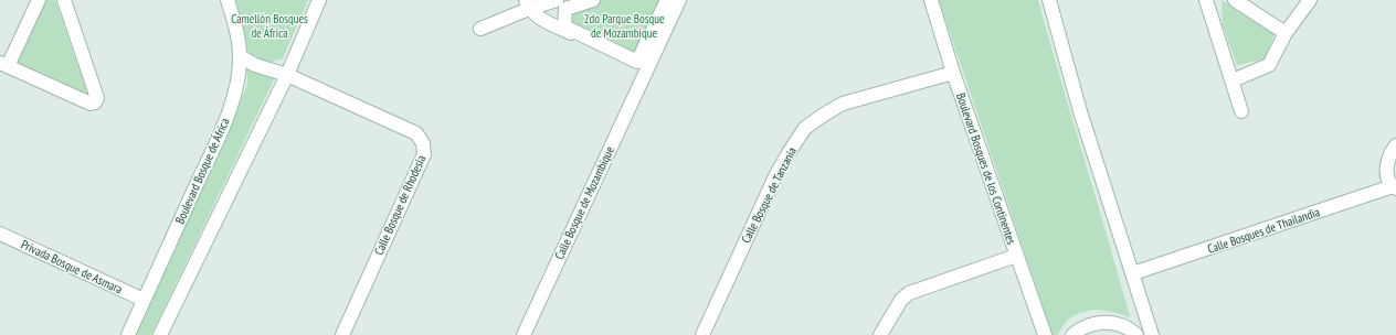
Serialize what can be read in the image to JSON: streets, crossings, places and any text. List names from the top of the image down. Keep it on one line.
{"streets":{"street":["Boulevard Bosques de los Continentes","Boulevard Bosque de África","Calle Bosque de Tanzania","Calle Bosque de Mozambique","Calle Bosque de Rhodesia","Calle Bosques de Thailandia","Privada Bosque de Asmara"]},"crossings":[["Boulevard Bosques de los Continentes","Calle Bosque de Tanzania"],["Boulevard Bosque de África","Calle Bosque de Rhodesia"],["Boulevard Bosque de África","Privada Bosque de Asmara"]],"parks":["Camellón Bosques de África","2do Parque Bosque de Mozambique"]}
